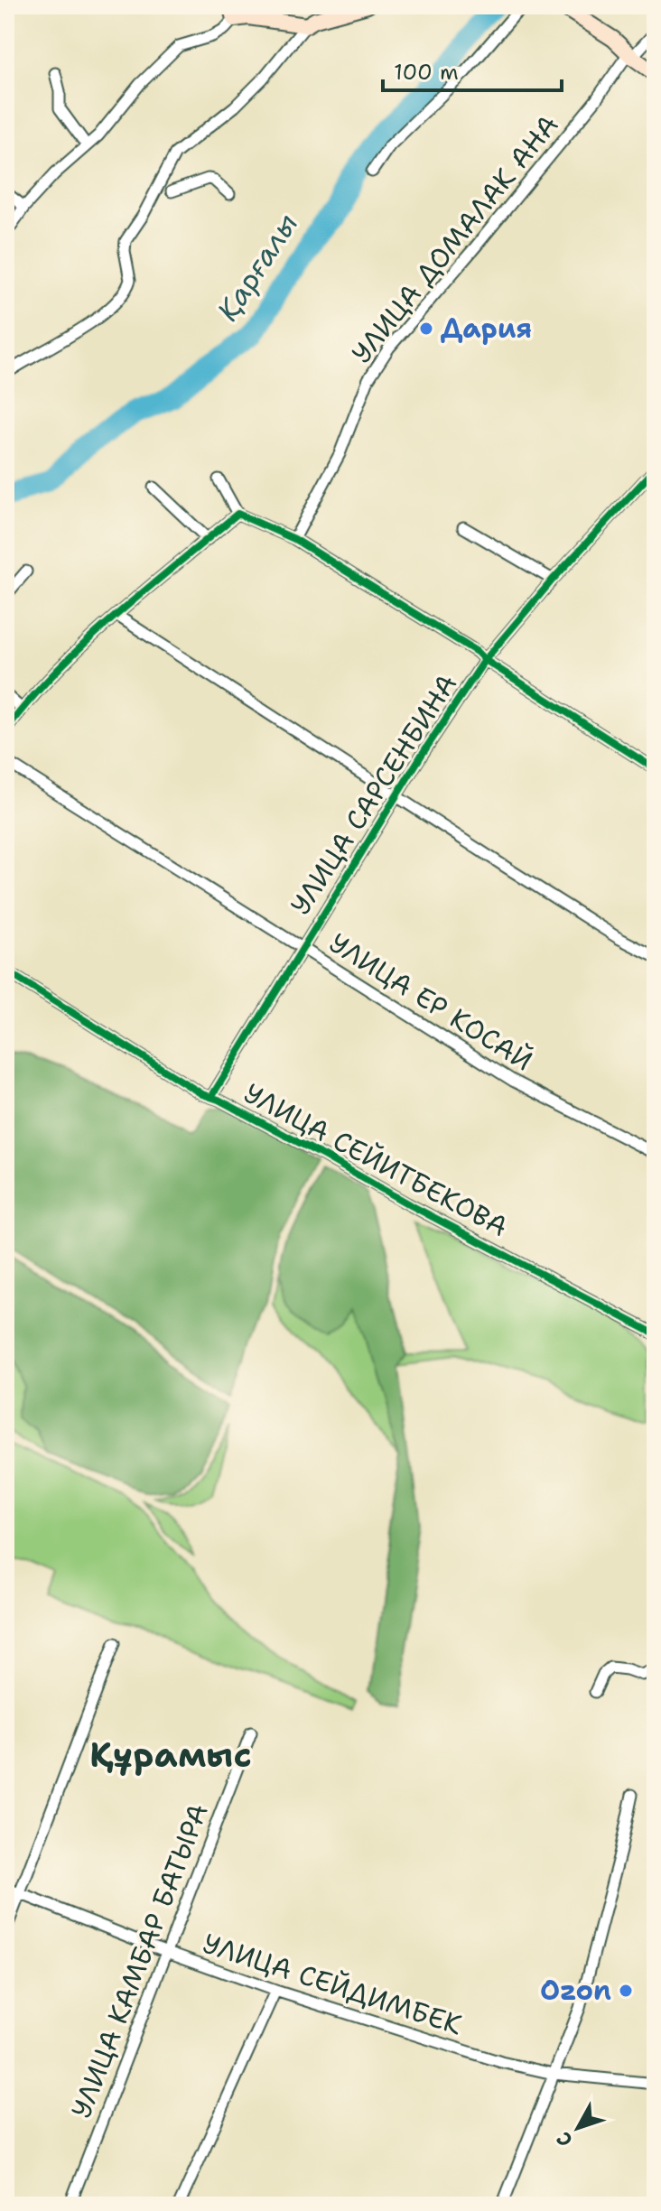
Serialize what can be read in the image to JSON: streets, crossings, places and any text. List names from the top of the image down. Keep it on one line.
{"streets":{"street":["УЛИЦА ДОМАЛАК АНА","УЛИЦА САРСЕНБИНА","УЛИЦА ЕР КОСАЙ","УЛИЦА СЕЙИТБЕКОВА","УЛИЦА КАМБАР БАТЫРА","УЛИЦА СЕЙДИМБЕК"]},"crossings":[["УЛИЦА САРСЕНБИНА","УЛИЦА ЕР КОСАЙ"],["УЛИЦА САРСЕНБИНА","УЛИЦА СЕЙИТБЕКОВА"],["УЛИЦА КАМБАР БАТЫРА","УЛИЦА СЕЙДИМБЕК"]],"districts":["Құрамыс"],"water":["Қарғалы"],"places":["Дария","Ozon"],"scale_bar":"100 m","north":"bottom left"}
